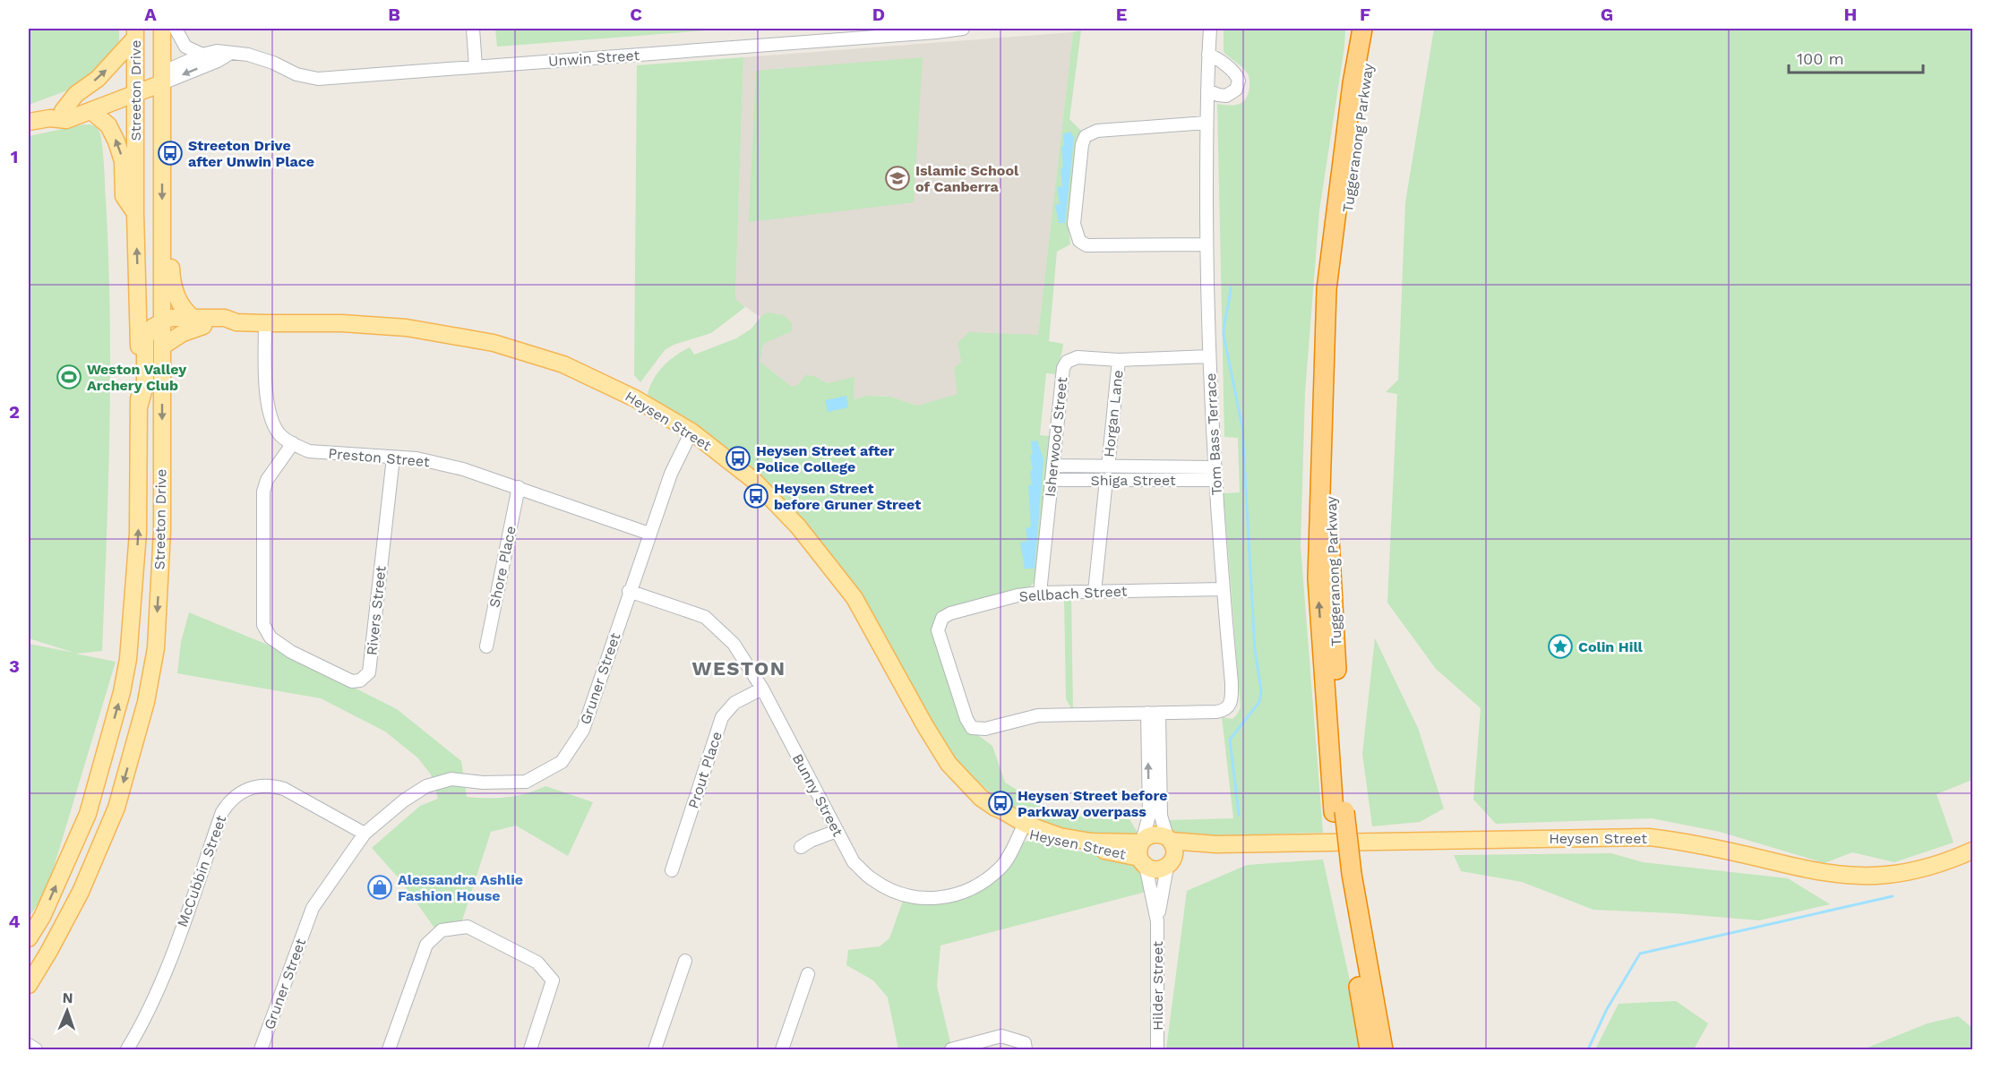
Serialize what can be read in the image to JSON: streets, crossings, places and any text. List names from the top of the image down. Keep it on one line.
{"streets":{"highway":["Tuggeranong Parkway"],"main road":["Streeton Drive","Heysen Street"],"street":["Unwin Street","Horgan Lane","Tom Bass Terrace","Isherwood Street","Preston Street","Shiga Street","Shore Place","Sellbach Street","Rivers Street","Gruner Street","Prout Place","Bunny Street","McCubbin Street","Hilder Street"]},"crossings":[["Unwin Street","Streeton Drive"],["Streeton Drive","Heysen Street"],["Horgan Lane","Isherwood Street"],["Horgan Lane","Shiga Street"],["Horgan Lane","Sellbach Street"],["Heysen Street","Preston Street"],["Heysen Street","Gruner Street"],["Heysen Street","Bunny Street"],["Heysen Street","Hilder Street"],["Tom Bass Terrace","Isherwood Street"],["Tom Bass Terrace","Shiga Street"],["Tom Bass Terrace","Sellbach Street"],["Isherwood Street","Shiga Street"],["Isherwood Street","Sellbach Street"],["Preston Street","Shore Place"],["Preston Street","Rivers Street"],["Preston Street","Gruner Street"],["Gruner Street","Bunny Street"],["Gruner Street","McCubbin Street"],["Prout Place","Bunny Street"]],"districts":["WESTON"],"places":{"bus stop":["Streeton Drive after Unwin Place","Heysen Street after Police College","Heysen Street before Gruner Street","Heysen Street before Parkway overpass"],"school or university":["Islamic School of Canberra"],"sports":["Weston Valley Archery Club"],"place":["Colin Hill"],"shop":["Alessandra Ashlie Fashion House"]},"scale_bar":"100 m","north":"top","grid":{"columns":["A","B","C","D","E","F","G","H"],"rows":["1","2","3","4"]}}
